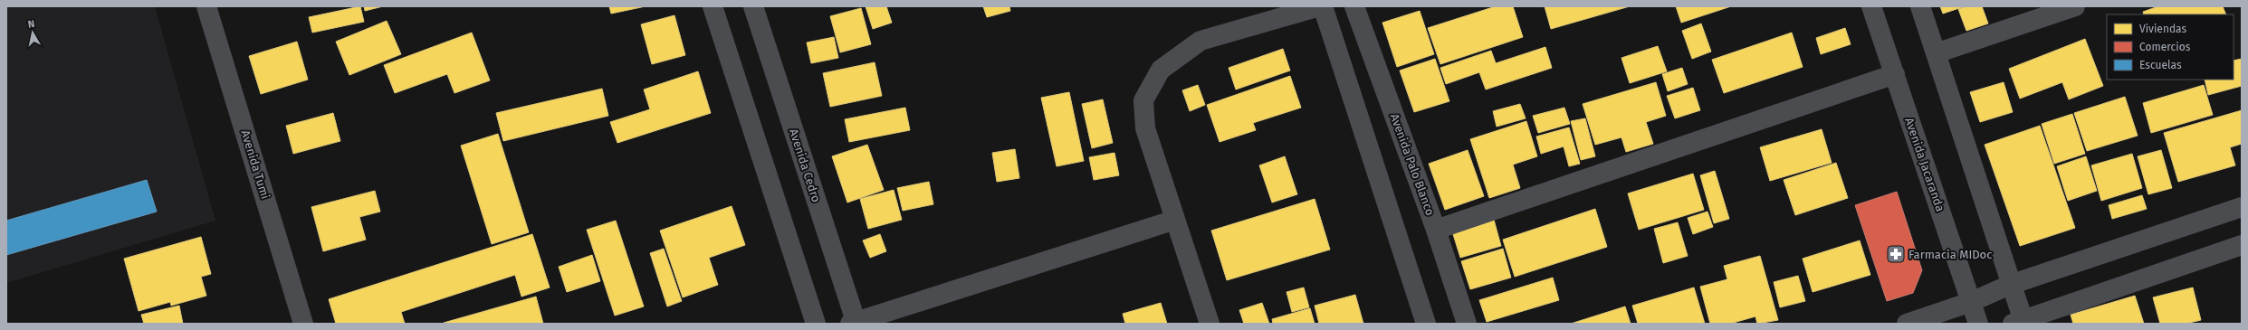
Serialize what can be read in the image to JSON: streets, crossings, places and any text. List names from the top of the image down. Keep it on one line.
{"streets":{"street":["Avenida Tumi","Avenida Palo Blanco","Avenida Jacaranda","Avenida Cedro"]},"places":{"pharmacy":["Farmacia MIDoc"]},"legend":["Viviendas","Comercios","Escuelas"],"north":"top"}
